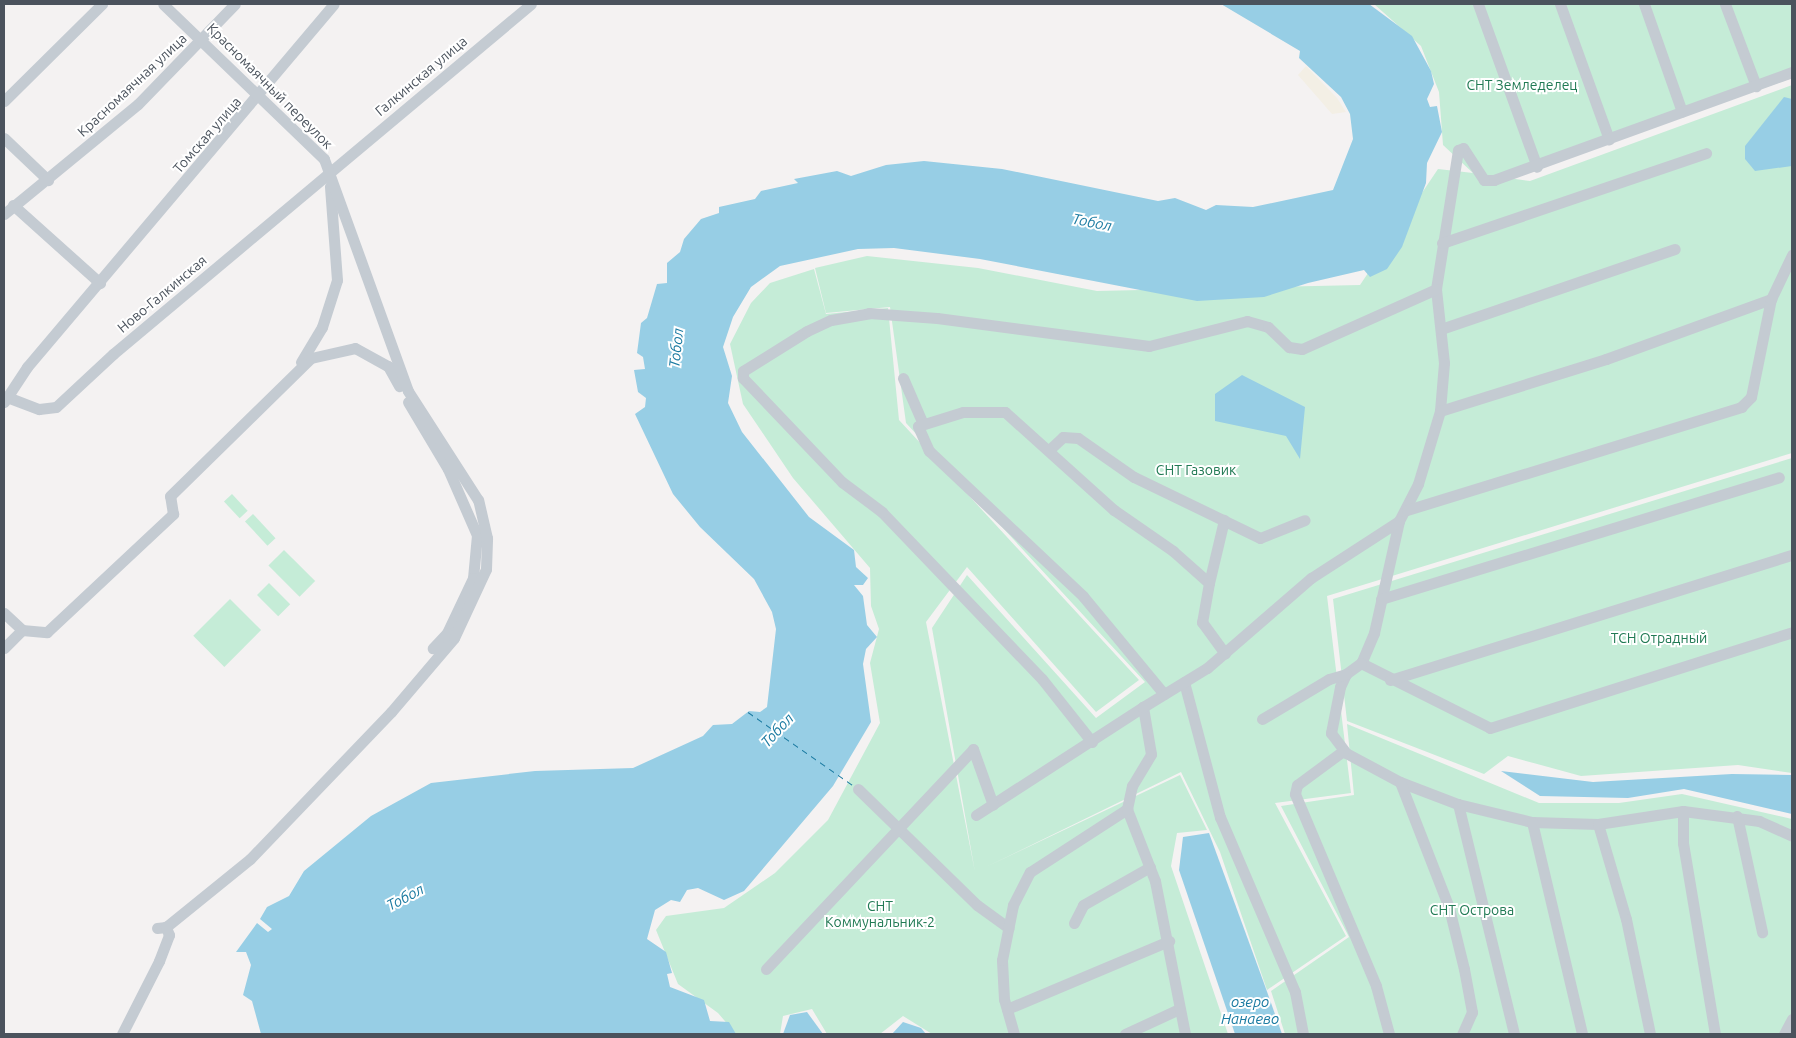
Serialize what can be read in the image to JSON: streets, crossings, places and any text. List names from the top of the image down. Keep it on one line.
{"streets":{"street":["Галкинская улица","Красномаячная улица","Красномаячный переулок","Томская улица","Ново-Галкинская"]},"crossings":[["Галкинская улица","Красномаячный переулок"],["Галкинская улица","Ново-Галкинская"],["Красномаячная улица","Красномаячный переулок"],["Красномаячный переулок","Томская улица"],["Красномаячный переулок","Ново-Галкинская"],["Томская улица","Ново-Галкинская"]],"water":["Тобол","озеро Нанаево"],"parks":["СНТ Земледелец","СНТ Газовик","ТСН Отрадный","СНТ Коммунальник-2","СНТ Острова"]}
